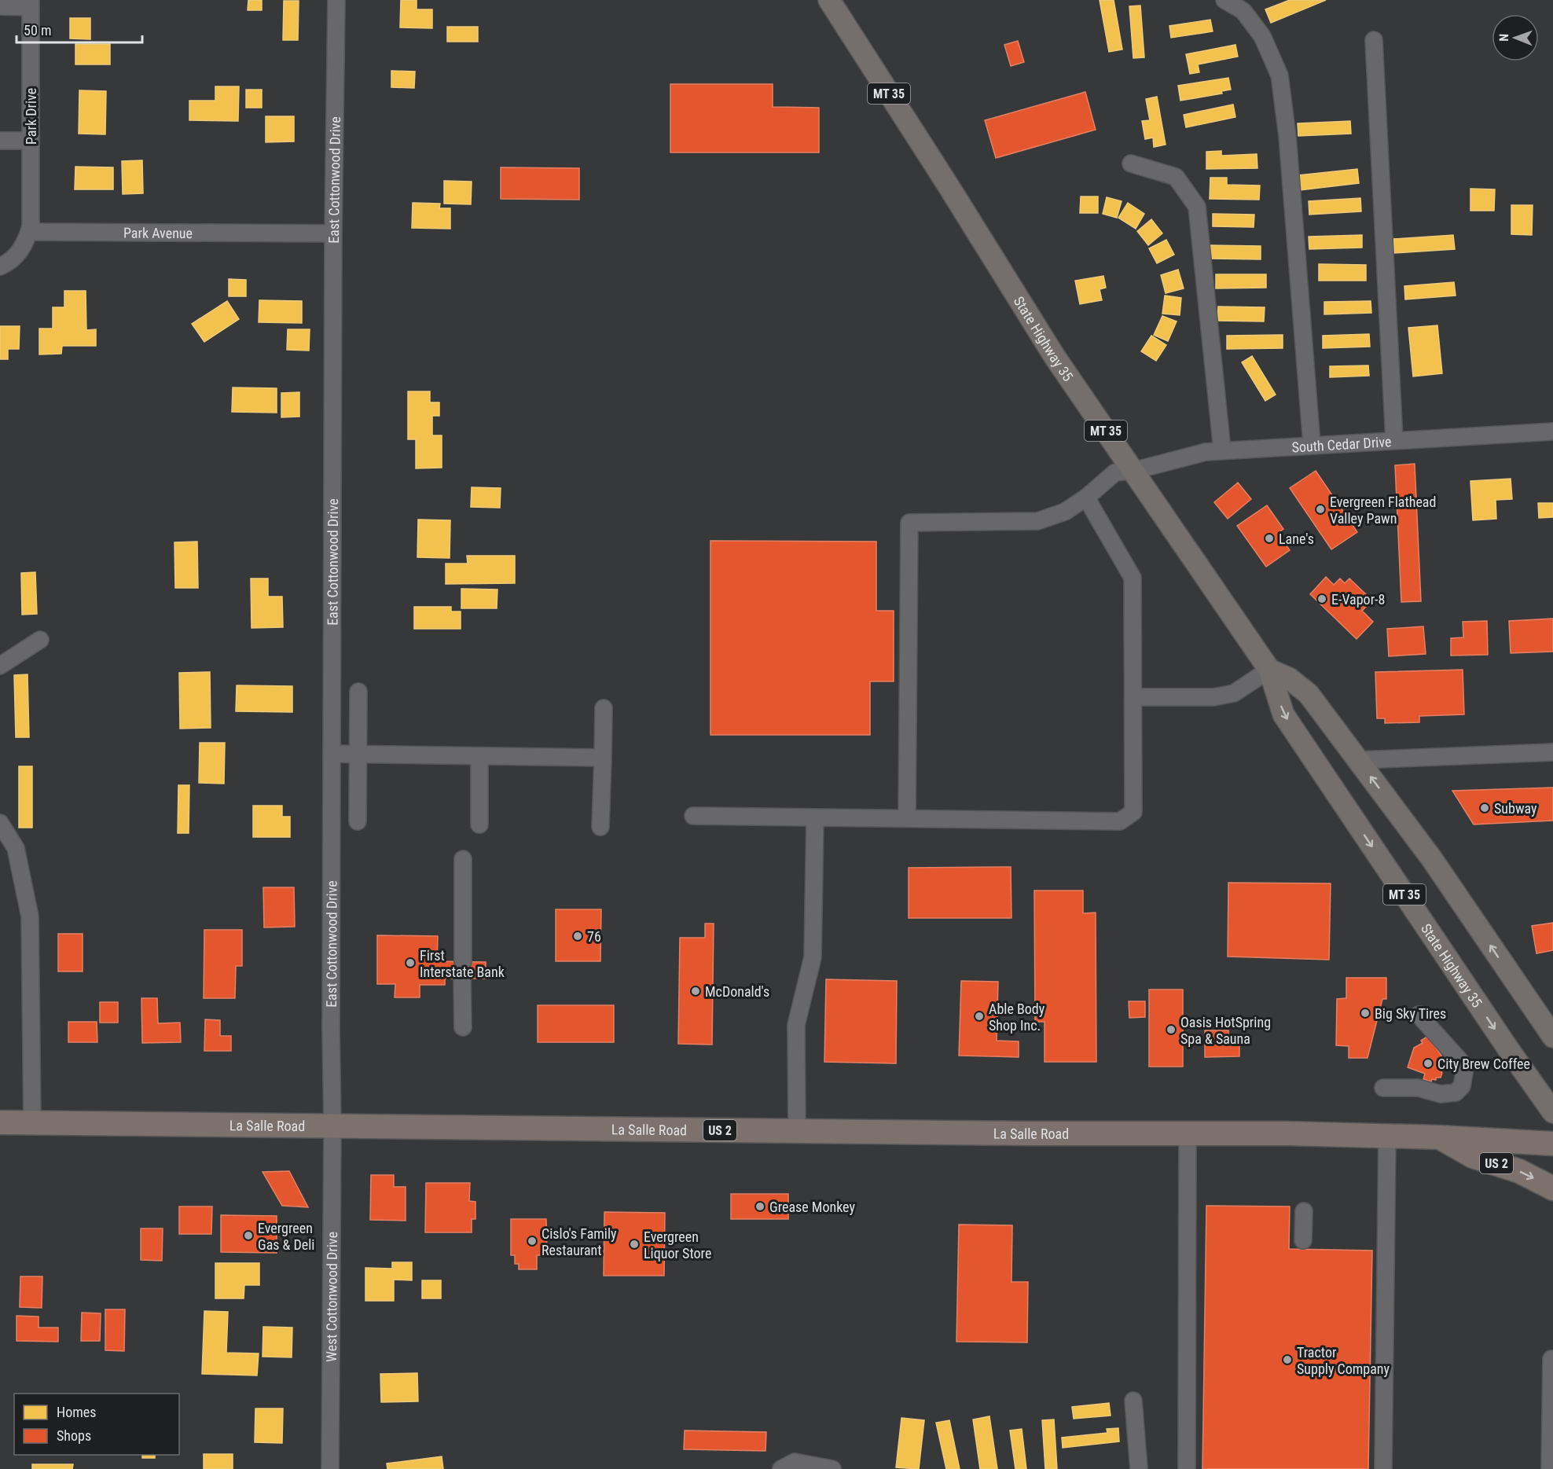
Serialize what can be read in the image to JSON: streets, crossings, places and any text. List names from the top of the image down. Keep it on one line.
{"streets":{"highway":["La Salle Road","US 2"],"main road":["MT 35","State Highway 35"],"street":["Park Drive","East Cottonwood Drive","Park Avenue","South Cedar Drive","West Cottonwood Drive"]},"crossings":[["MT 35","State Highway 35"],["Park Drive","Park Avenue"],["East Cottonwood Drive","Park Avenue"],["East Cottonwood Drive","La Salle Road"],["East Cottonwood Drive","West Cottonwood Drive"],["State Highway 35","South Cedar Drive"],["La Salle Road","US 2"],["La Salle Road","West Cottonwood Drive"]],"places":["Evergreen Flathead Valley Pawn","Lane's","E-Vapor-8","Subway","76","First Interstate Bank","McDonald's","Big Sky Tires","Able Body Shop Inc.","Oasis HotSpring Spa & Sauna","City Brew Coffee","Grease Monkey","Evergreen Gas & Deli","Cislo's Family Restaurant","Evergreen Liquor Store","Tractor Supply Company"],"legend":["Homes","Shops"],"scale_bar":"50 m","north":"left"}
